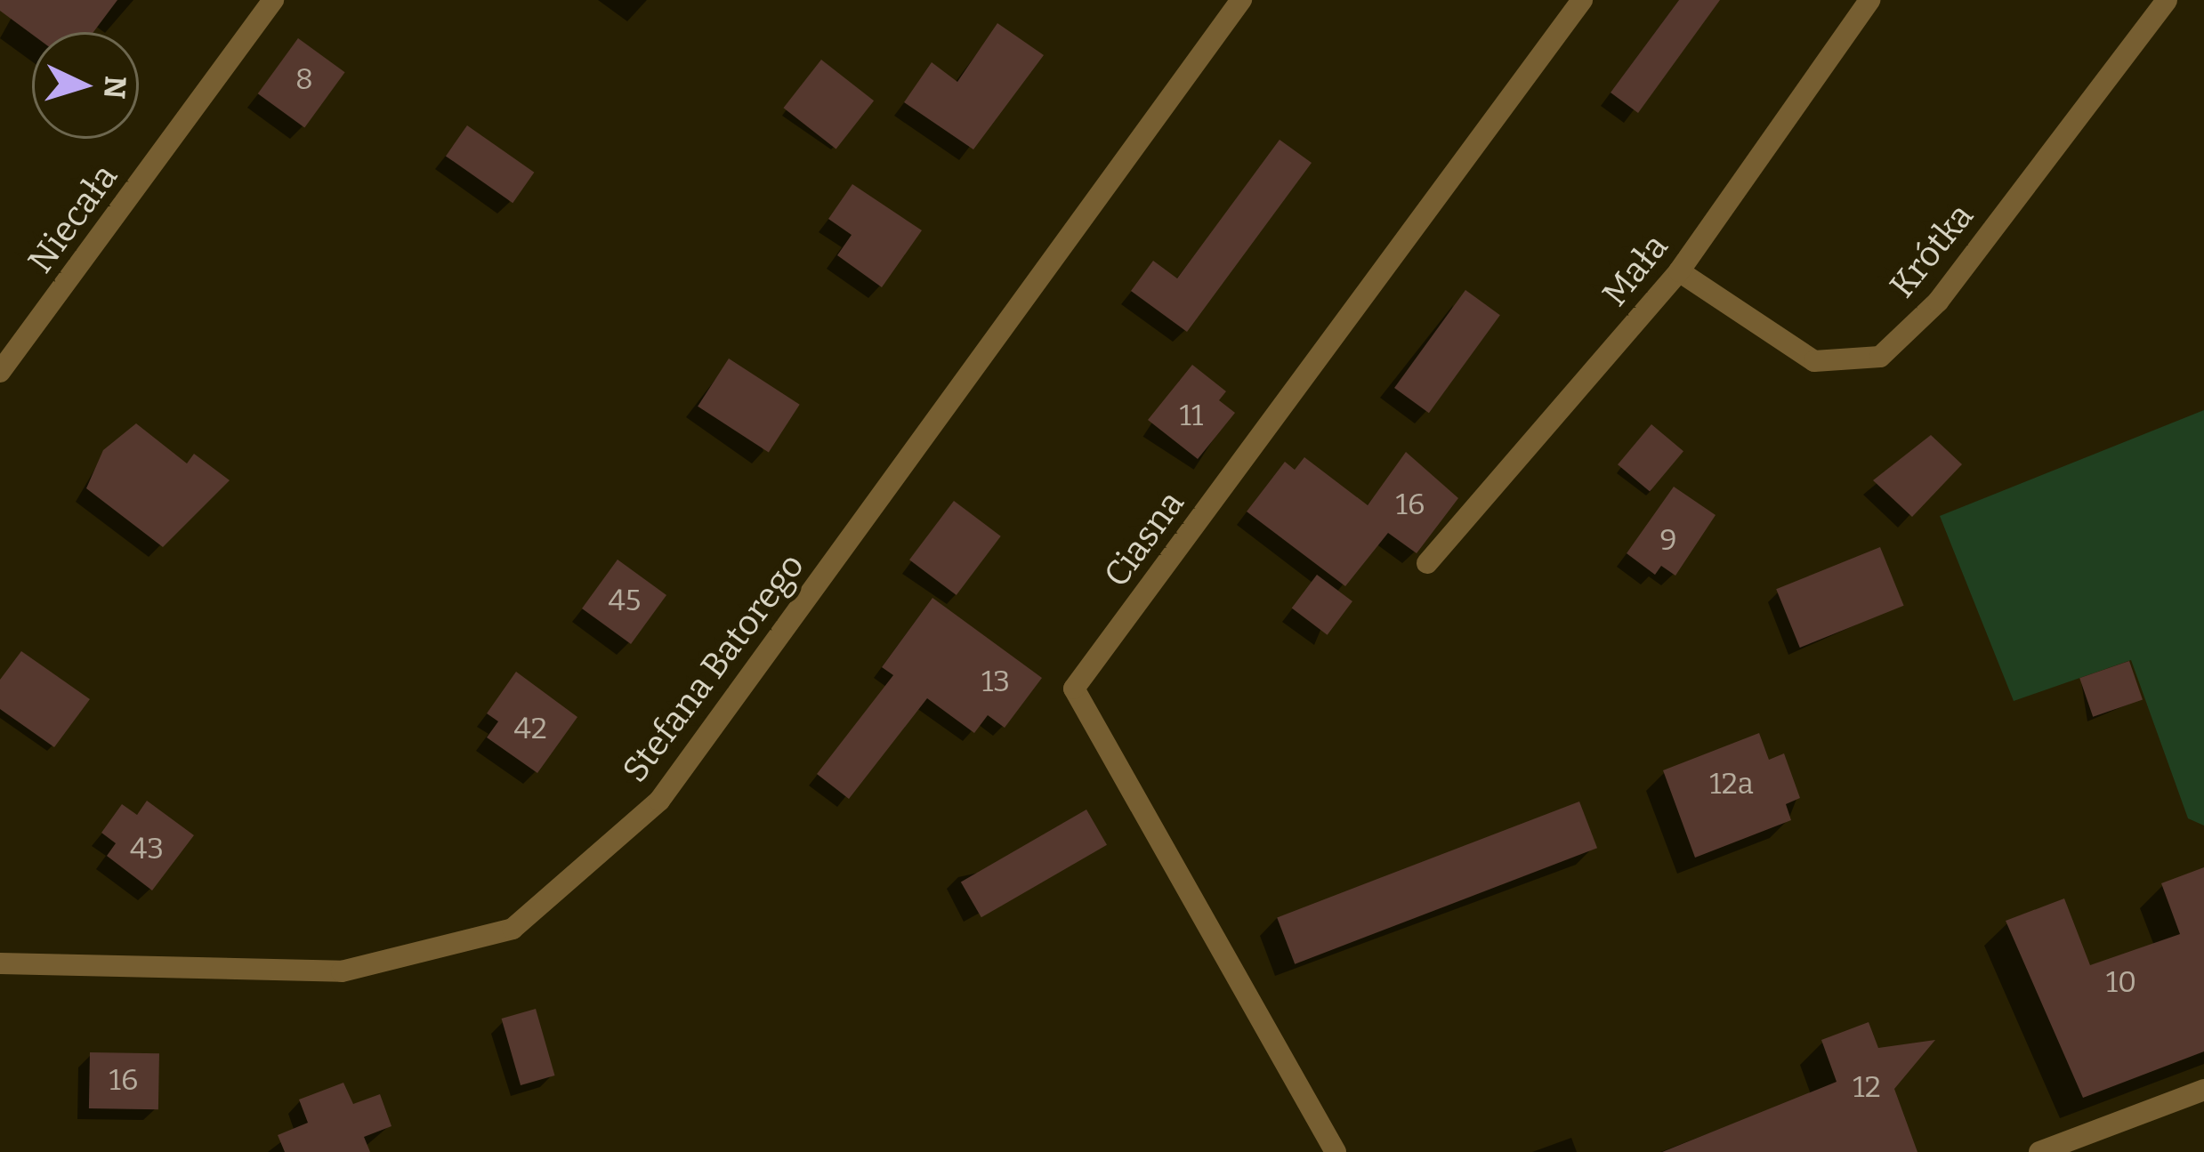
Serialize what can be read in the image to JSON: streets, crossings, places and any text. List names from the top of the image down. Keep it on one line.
{"streets":{"street":["Niecała","Krótka","Mała","Ciasna","Stefana Batorego"]},"crossings":[["Krótka","Mała"]],"house_numbers":["8","11","16","9","45","13","42","12a","43","10","16","12"],"north":"right"}
